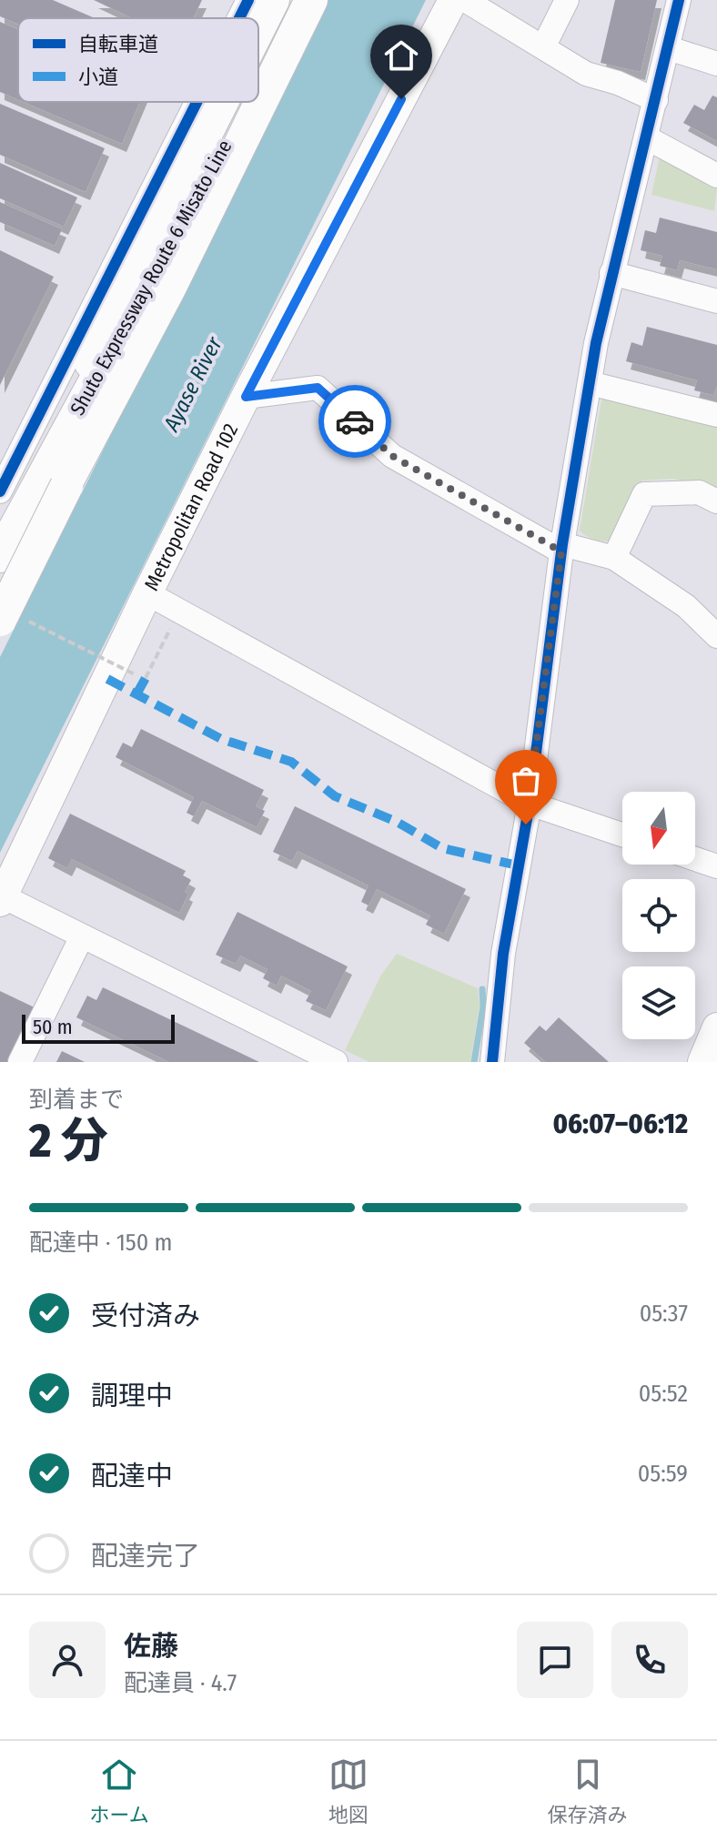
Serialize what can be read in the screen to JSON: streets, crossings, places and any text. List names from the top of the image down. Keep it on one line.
{"streets":{"highway":["Shuto Expressway Route 6 Misato Line"],"main road":["Metropolitan Road 102"]},"water":["Ayase River"],"legend":["自転車道","小道"],"scale_bar":"50 m","north":"bottom","page":{"scale":"50 m","heading":["2 分","到着まで","06:07–06:12"],"panel":["佐藤","配達員 · 4.7"],"bar":"配達中 · 150 m","list":[["受付済み","05:37"],["調理中","05:52"],["配達中","05:59"],"配達完了"],"tabs":["ホーム","地図","保存済み"]}}
